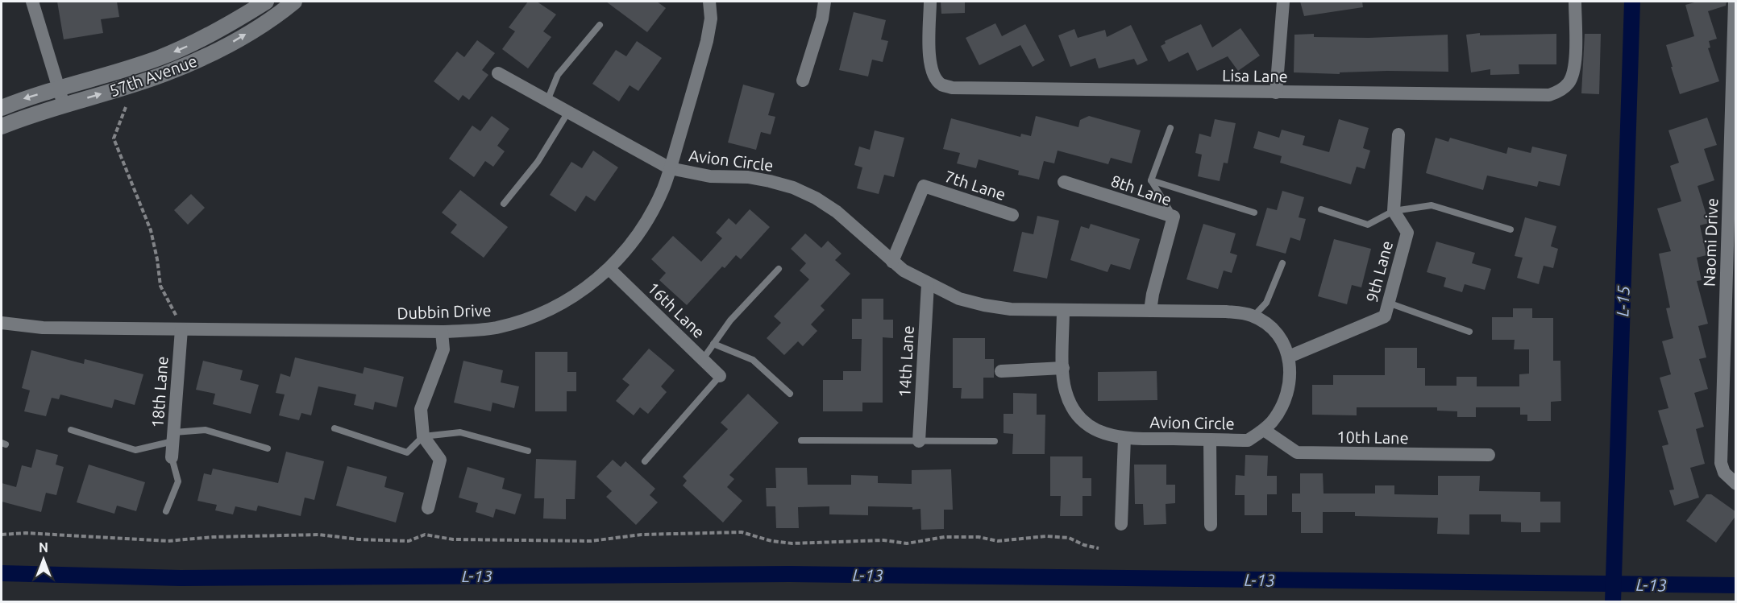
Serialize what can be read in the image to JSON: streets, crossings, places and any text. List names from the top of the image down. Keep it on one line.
{"streets":{"street":["57th Avenue","Lisa Lane","Avion Circle","7th Lane","8th Lane","Naomi Drive","9th Lane","16th Lane","Dubbin Drive","14th Lane","18th Lane","10th Lane"]},"crossings":[["Avion Circle","7th Lane"],["Avion Circle","8th Lane"],["Avion Circle","9th Lane"],["Avion Circle","Dubbin Drive"],["Avion Circle","14th Lane"],["Avion Circle","10th Lane"],["16th Lane","Dubbin Drive"],["Dubbin Drive","18th Lane"]],"water":["L-15","L-13"],"north":"top"}
